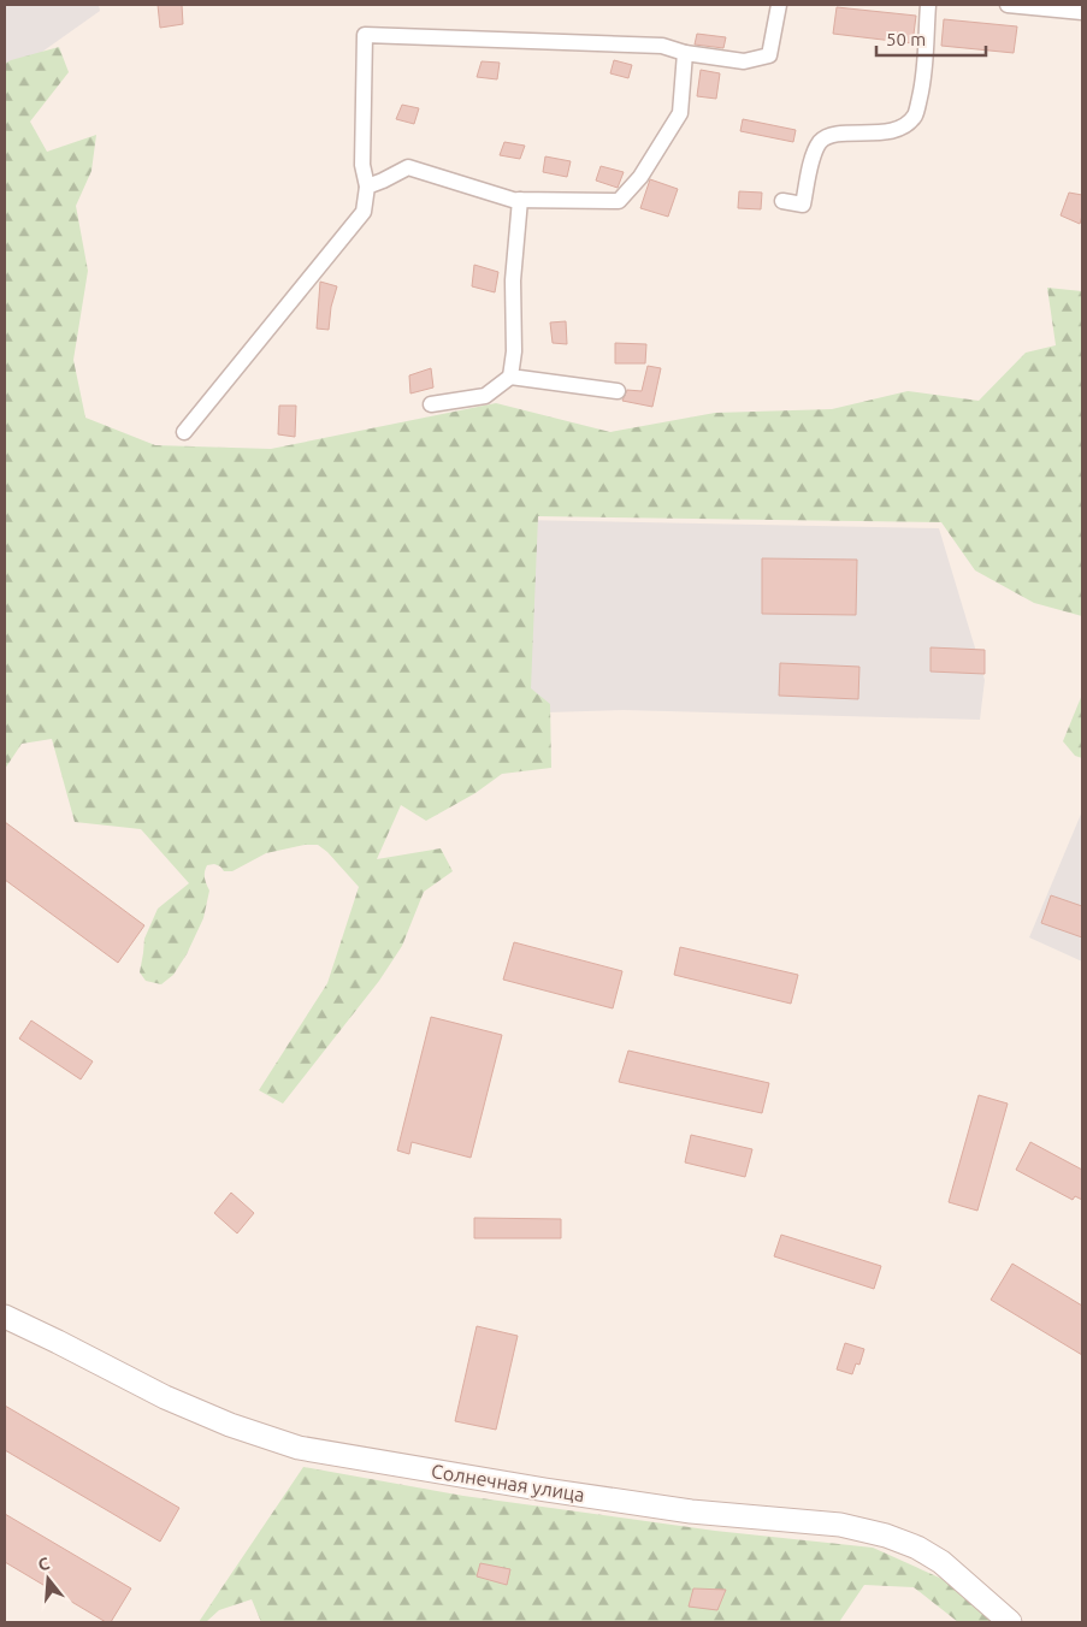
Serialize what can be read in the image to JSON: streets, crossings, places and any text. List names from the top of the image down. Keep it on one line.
{"streets":{"street":["Солнечная улица"]},"scale_bar":"50 m","north":"top"}
